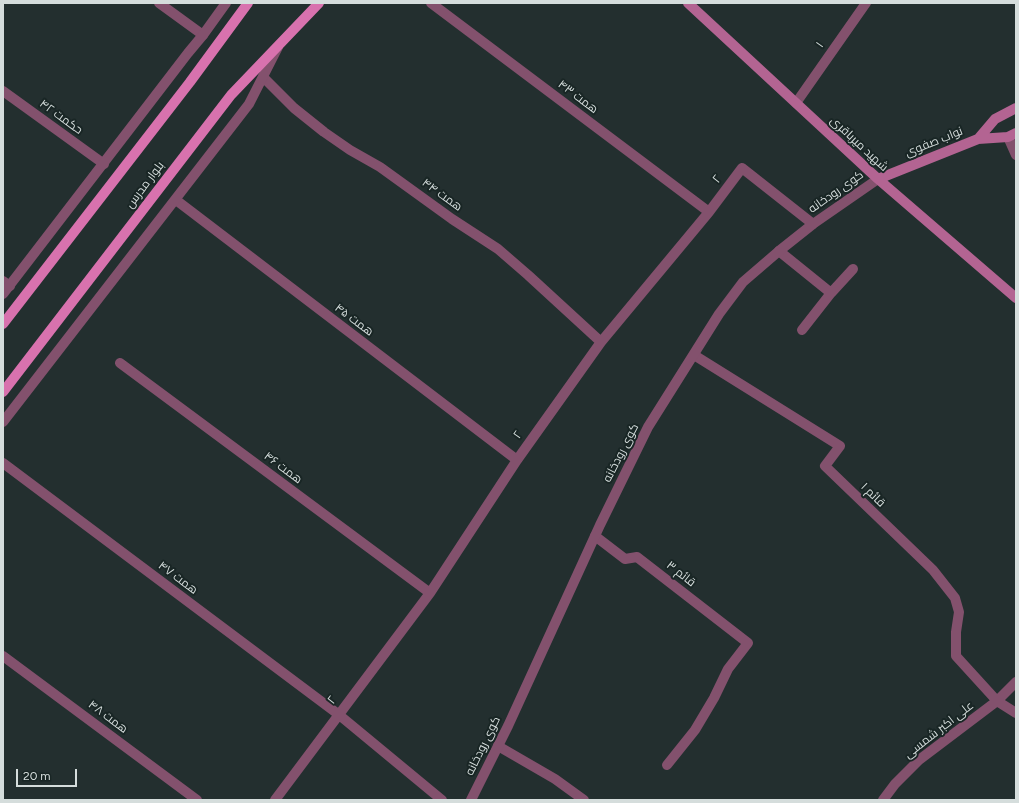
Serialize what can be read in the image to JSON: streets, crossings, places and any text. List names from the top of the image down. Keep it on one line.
{"streets":{"main road":["نواب صفوی","شهید میرباقری","بلوار مدرس"],"street":["۱","همت ۴۳","حکمت ۴۲","۲","کوی رودخانه","همت ۴۴","همت ۴۵","همت ۴۶","قائم ۱","قائم ۳","همت ۴۷","همت ۴۸","علی اکبر شمسی"]},"crossings":[["۱","شهید میرباقری"],["همت ۴۳","۲"],["نواب صفوی","شهید میرباقری"],["نواب صفوی","کوی رودخانه"],["شهید میرباقری","کوی رودخانه"],["۲","کوی رودخانه"],["۲","همت ۴۴"],["۲","همت ۴۵"],["۲","همت ۴۶"],["۲","همت ۴۷"],["کوی رودخانه","قائم ۱"],["کوی رودخانه","قائم ۳"],["قائم ۱","علی اکبر شمسی"]],"scale_bar":"20 m"}
